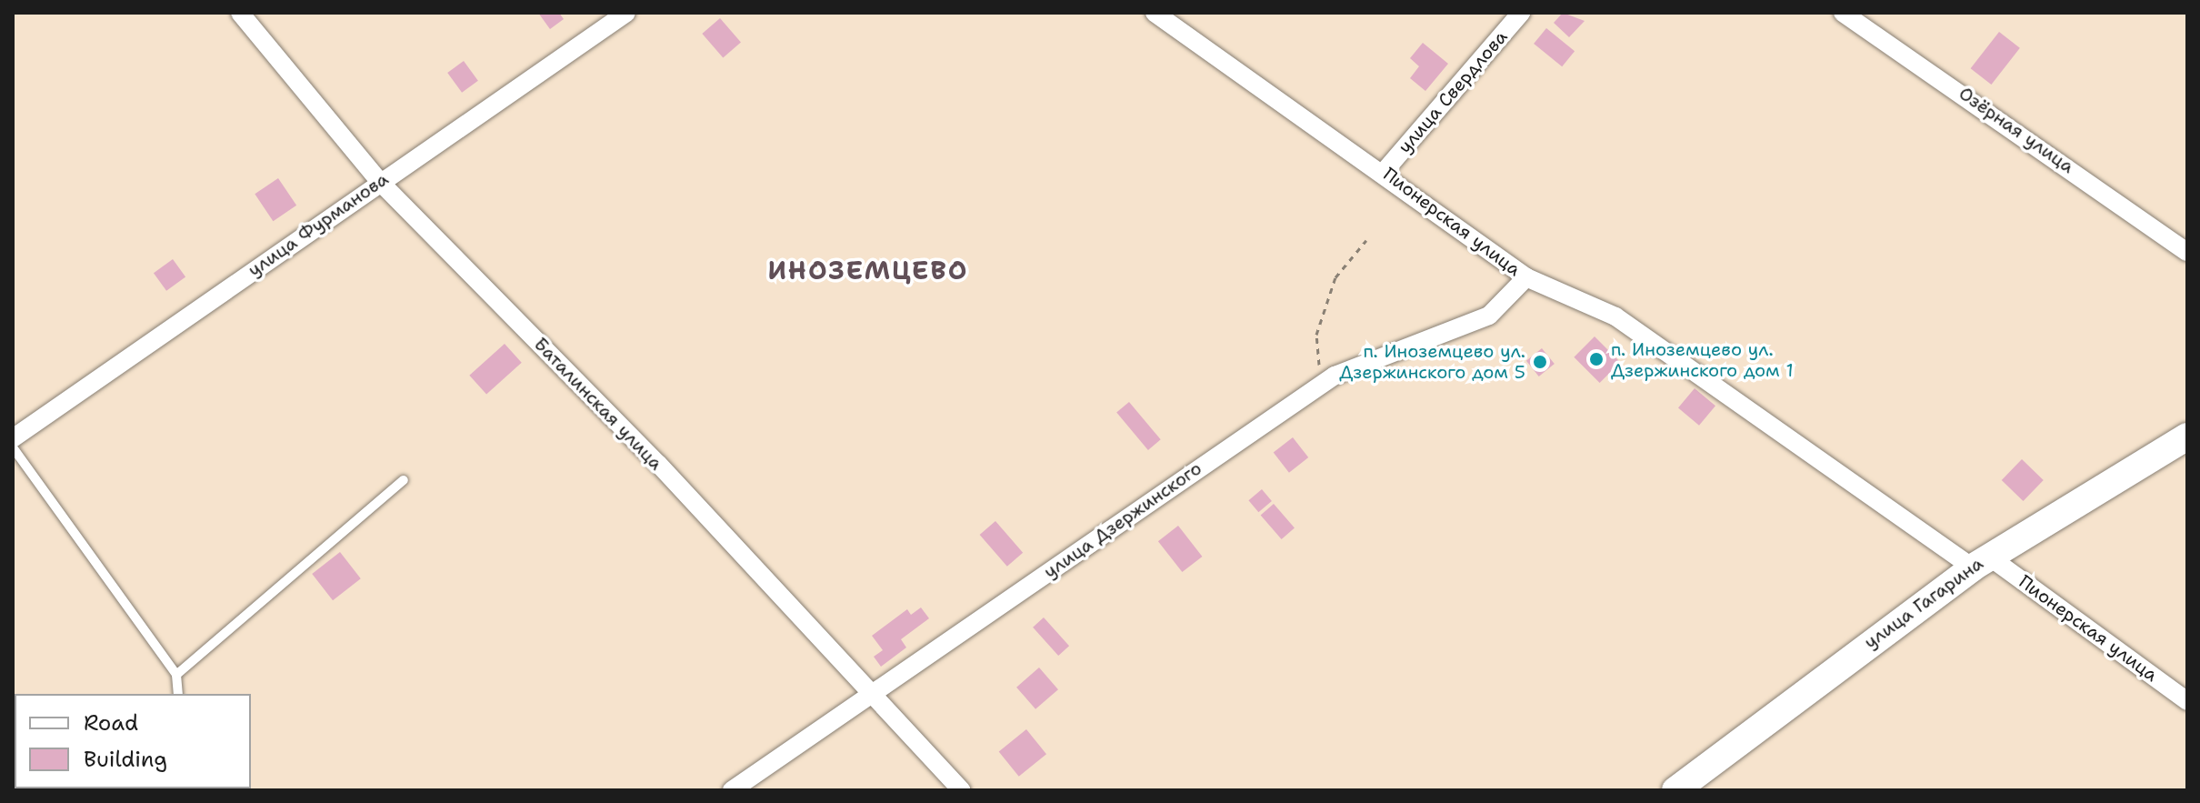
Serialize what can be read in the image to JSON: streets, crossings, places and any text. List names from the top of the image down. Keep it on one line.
{"streets":{"main road":["улица Гагарина"],"street":["улица Свердлова","Озёрная улица","Пионерская улица","улица Фурманова","Баталинская улица","улица Дзержинского"]},"crossings":[["улица Свердлова","Пионерская улица"],["Пионерская улица","улица Дзержинского"],["Пионерская улица","улица Гагарина"],["улица Фурманова","Баталинская улица"],["Баталинская улица","улица Дзержинского"]],"districts":["ИНОЗЕМЦЕВО"],"places":["п. Иноземцево ул. Дзержинского дом 1","п. Иноземцево ул. Дзержинского дом 5"],"legend":["Road","Building"]}
